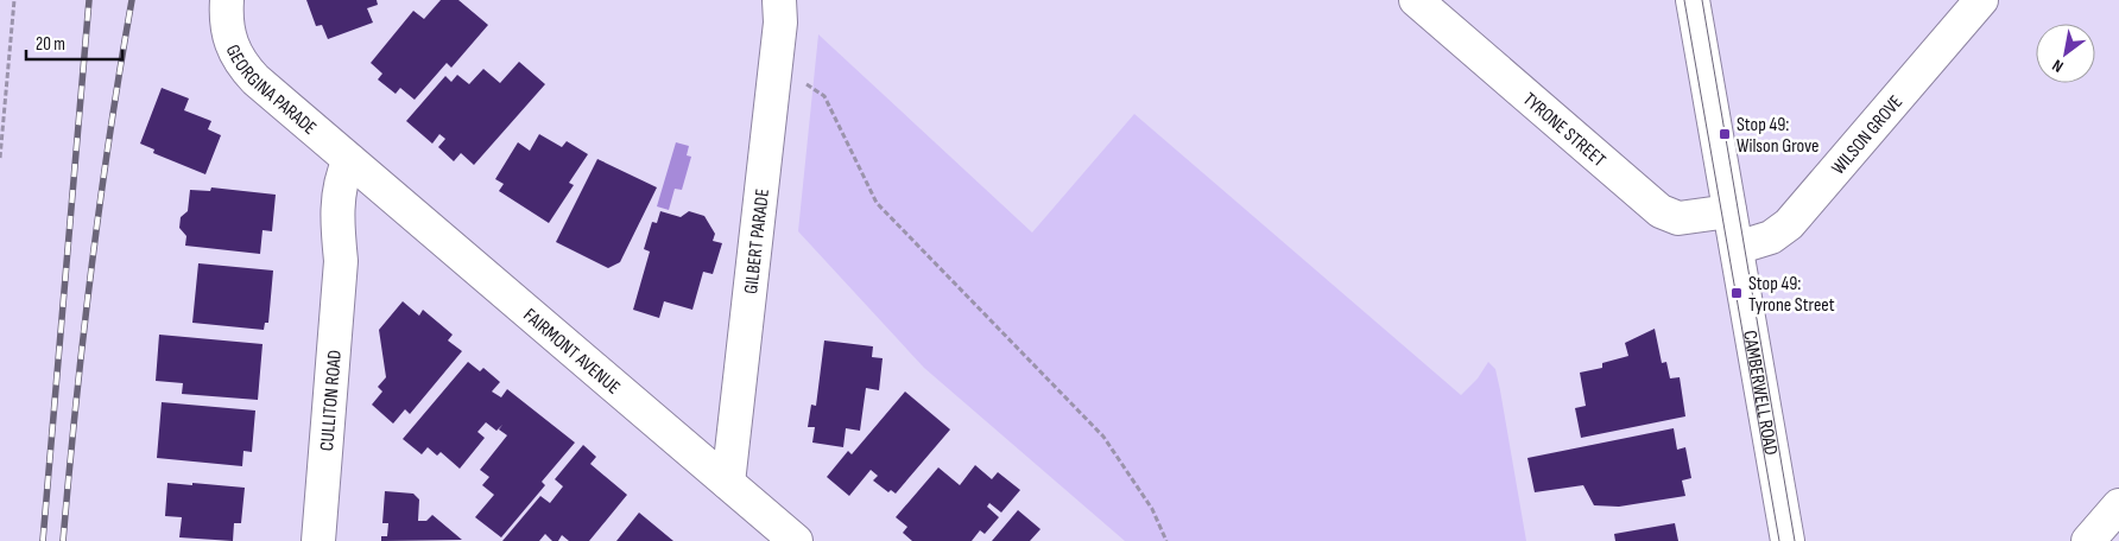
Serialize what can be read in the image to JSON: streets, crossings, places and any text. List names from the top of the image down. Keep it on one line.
{"streets":{"street":["GEORGINA PARADE","TYRONE STREET","WILSON GROVE","GILBERT PARADE","FAIRMONT AVENUE","CAMBERWELL ROAD","CULLITON ROAD"]},"crossings":[["GEORGINA PARADE","FAIRMONT AVENUE"],["GEORGINA PARADE","CULLITON ROAD"],["TYRONE STREET","CAMBERWELL ROAD"],["WILSON GROVE","CAMBERWELL ROAD"],["GILBERT PARADE","FAIRMONT AVENUE"],["FAIRMONT AVENUE","CULLITON ROAD"]],"places":{"transit":["Stop 49: Wilson Grove","Stop 49: Tyrone Street"]},"scale_bar":"20 m","north":"bottom left"}
